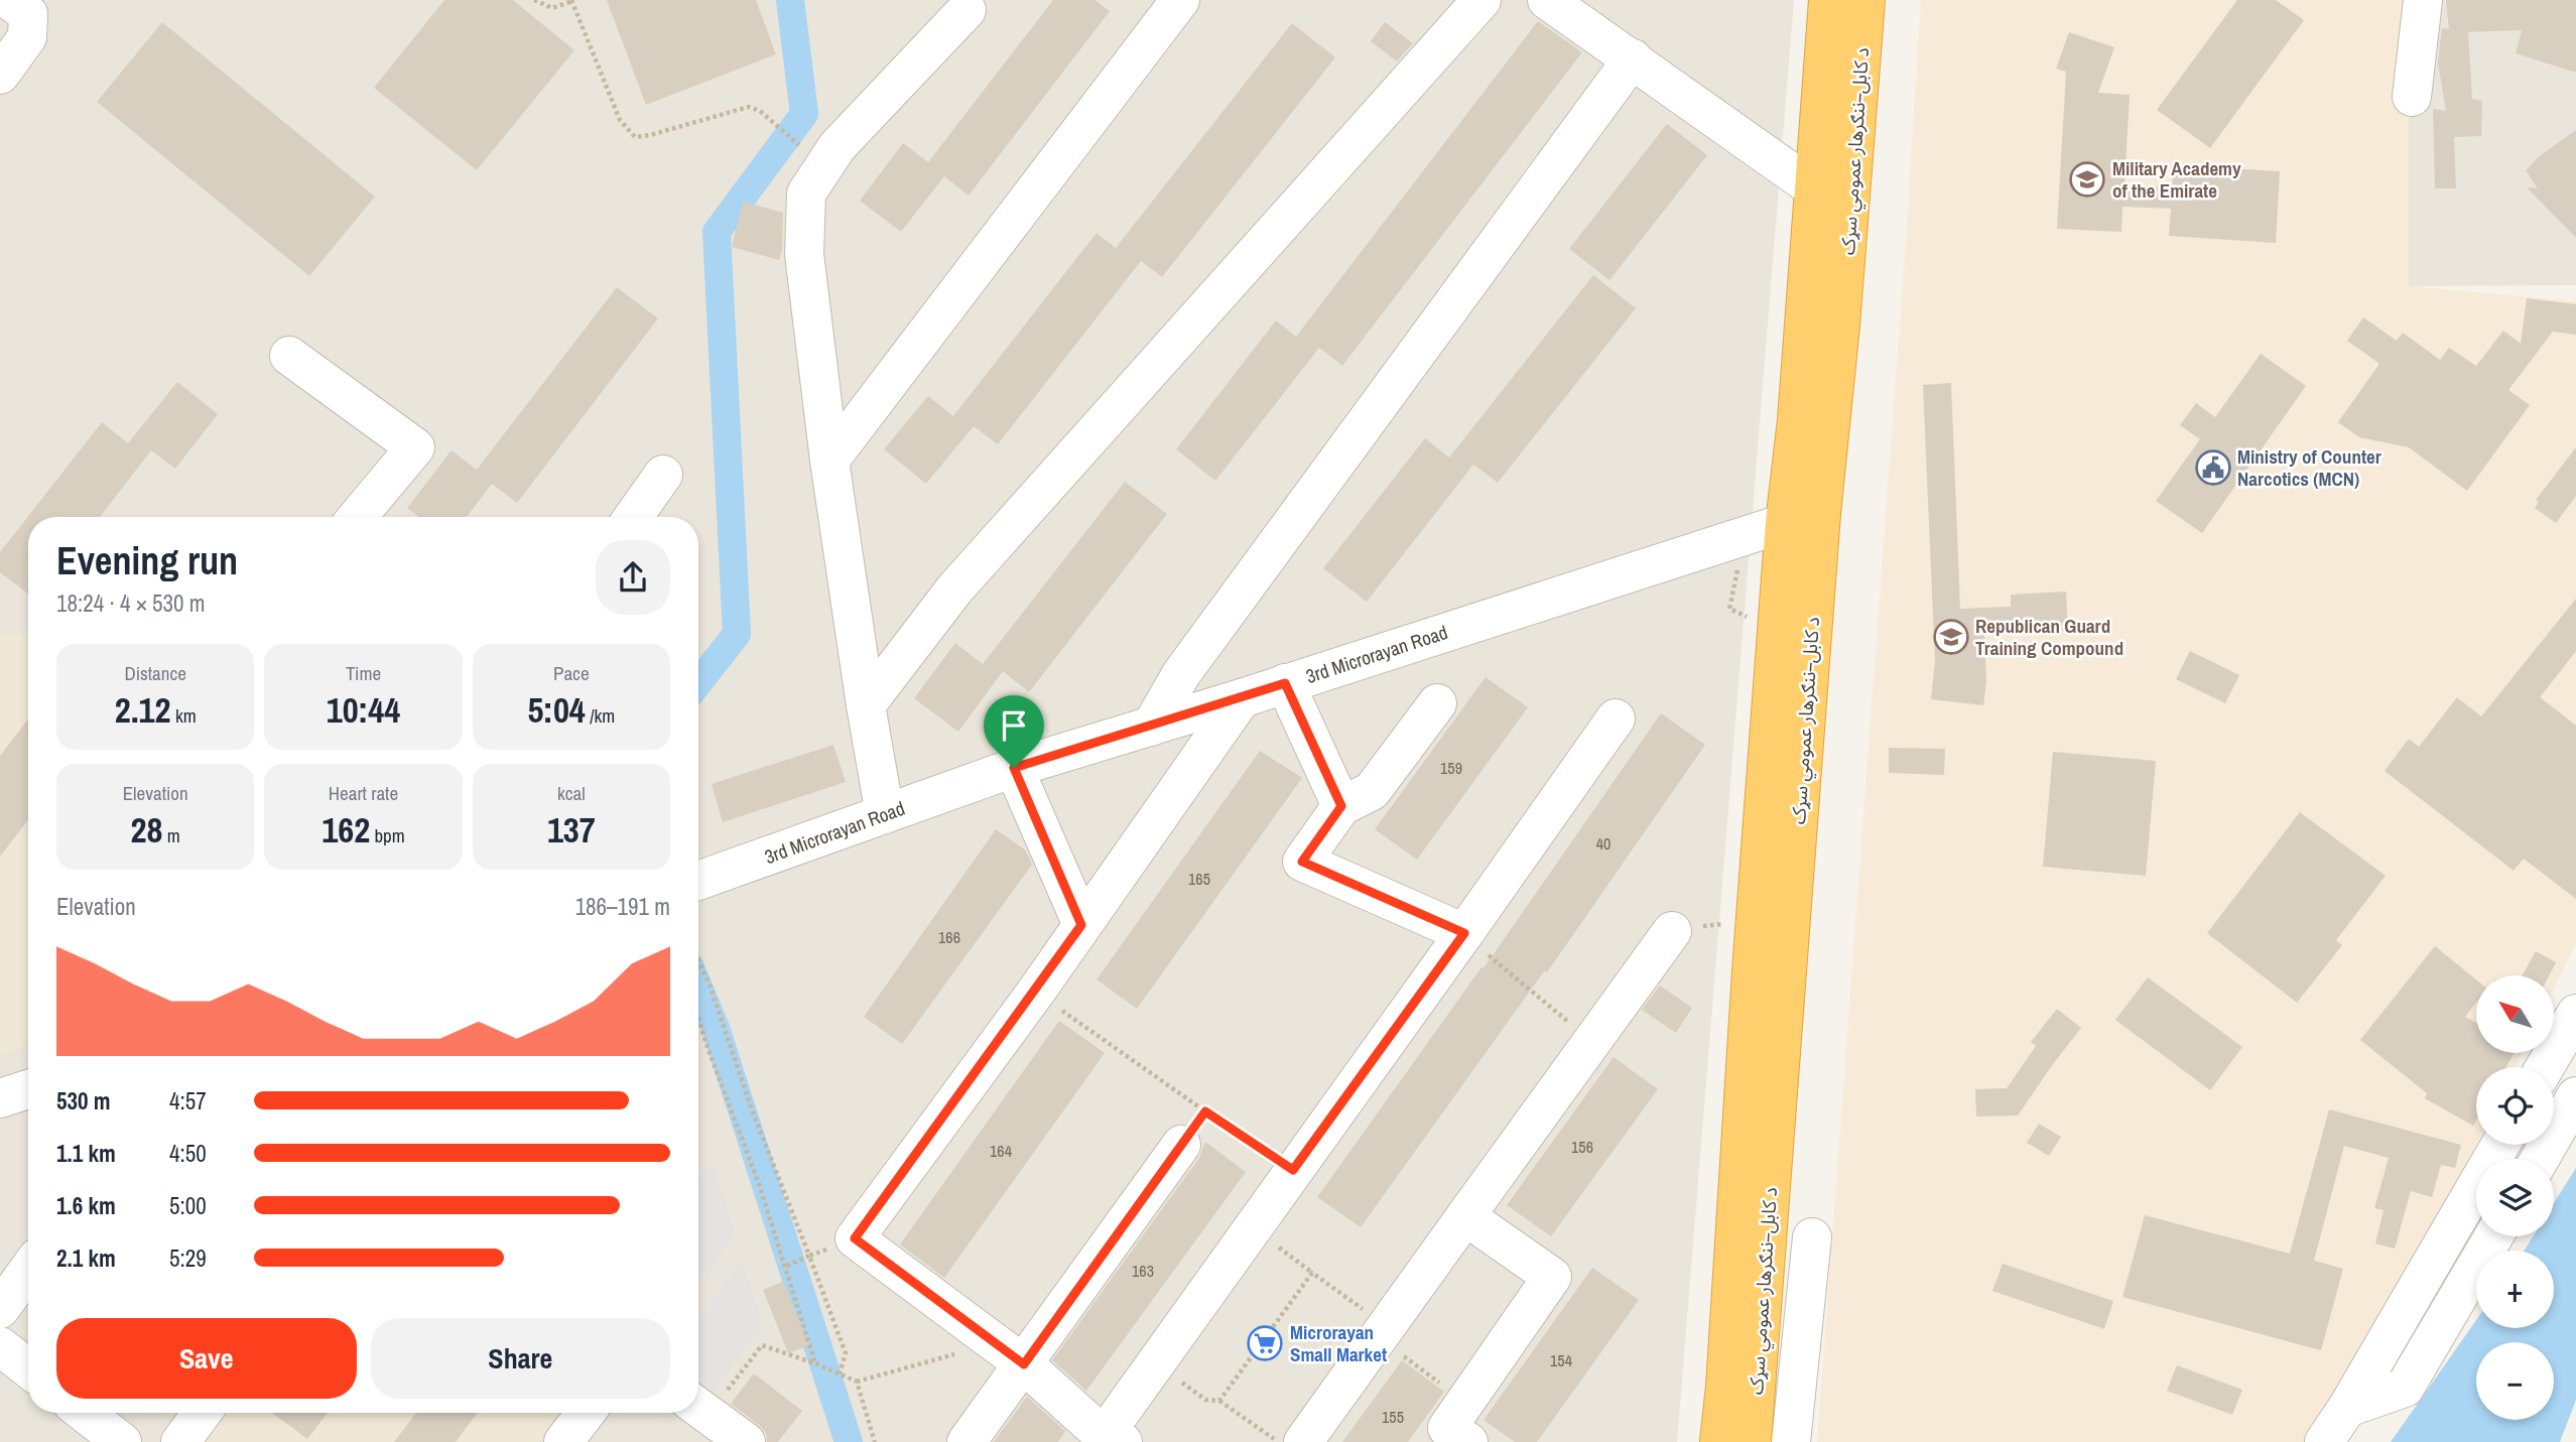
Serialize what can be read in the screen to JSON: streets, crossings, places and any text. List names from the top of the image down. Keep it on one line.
{"streets":{"highway":["د کابل–ننګرهار عمومي سړک"],"street":["3rd Microrayan Road"]},"crossings":[["د کابل–ننګرهار عمومي سړک","3rd Microrayan Road"]],"places":{"school or university":["Military Academy of the Emirate","Republican Guard Training Compound"],"public building":["Ministry of Counter Narcotics (MCN)"],"supermarket":["Microrayan Small Market"]},"house_numbers":["159","40","165","166","156","164","163","154","155"],"north":"top left","page":{"heading":["Evening run","18:24 · 4 × 530 m"],"stats":[["Distance","2.12 km"],["Time","10:44"],["Pace","5:04 /km"],["Elevation","28 m"],["Heart rate","162 bpm"],["kcal","137"]],"chart":["Elevation","186–191 m"],"map_buttons":["+","−"],"list":[{"name":"530 m","note":"4:57"},{"name":"1.1 km","note":"4:50"},{"name":"1.6 km","note":"5:00"},{"name":"2.1 km","note":"5:29"}],"buttons":["Save","Share"]}}
